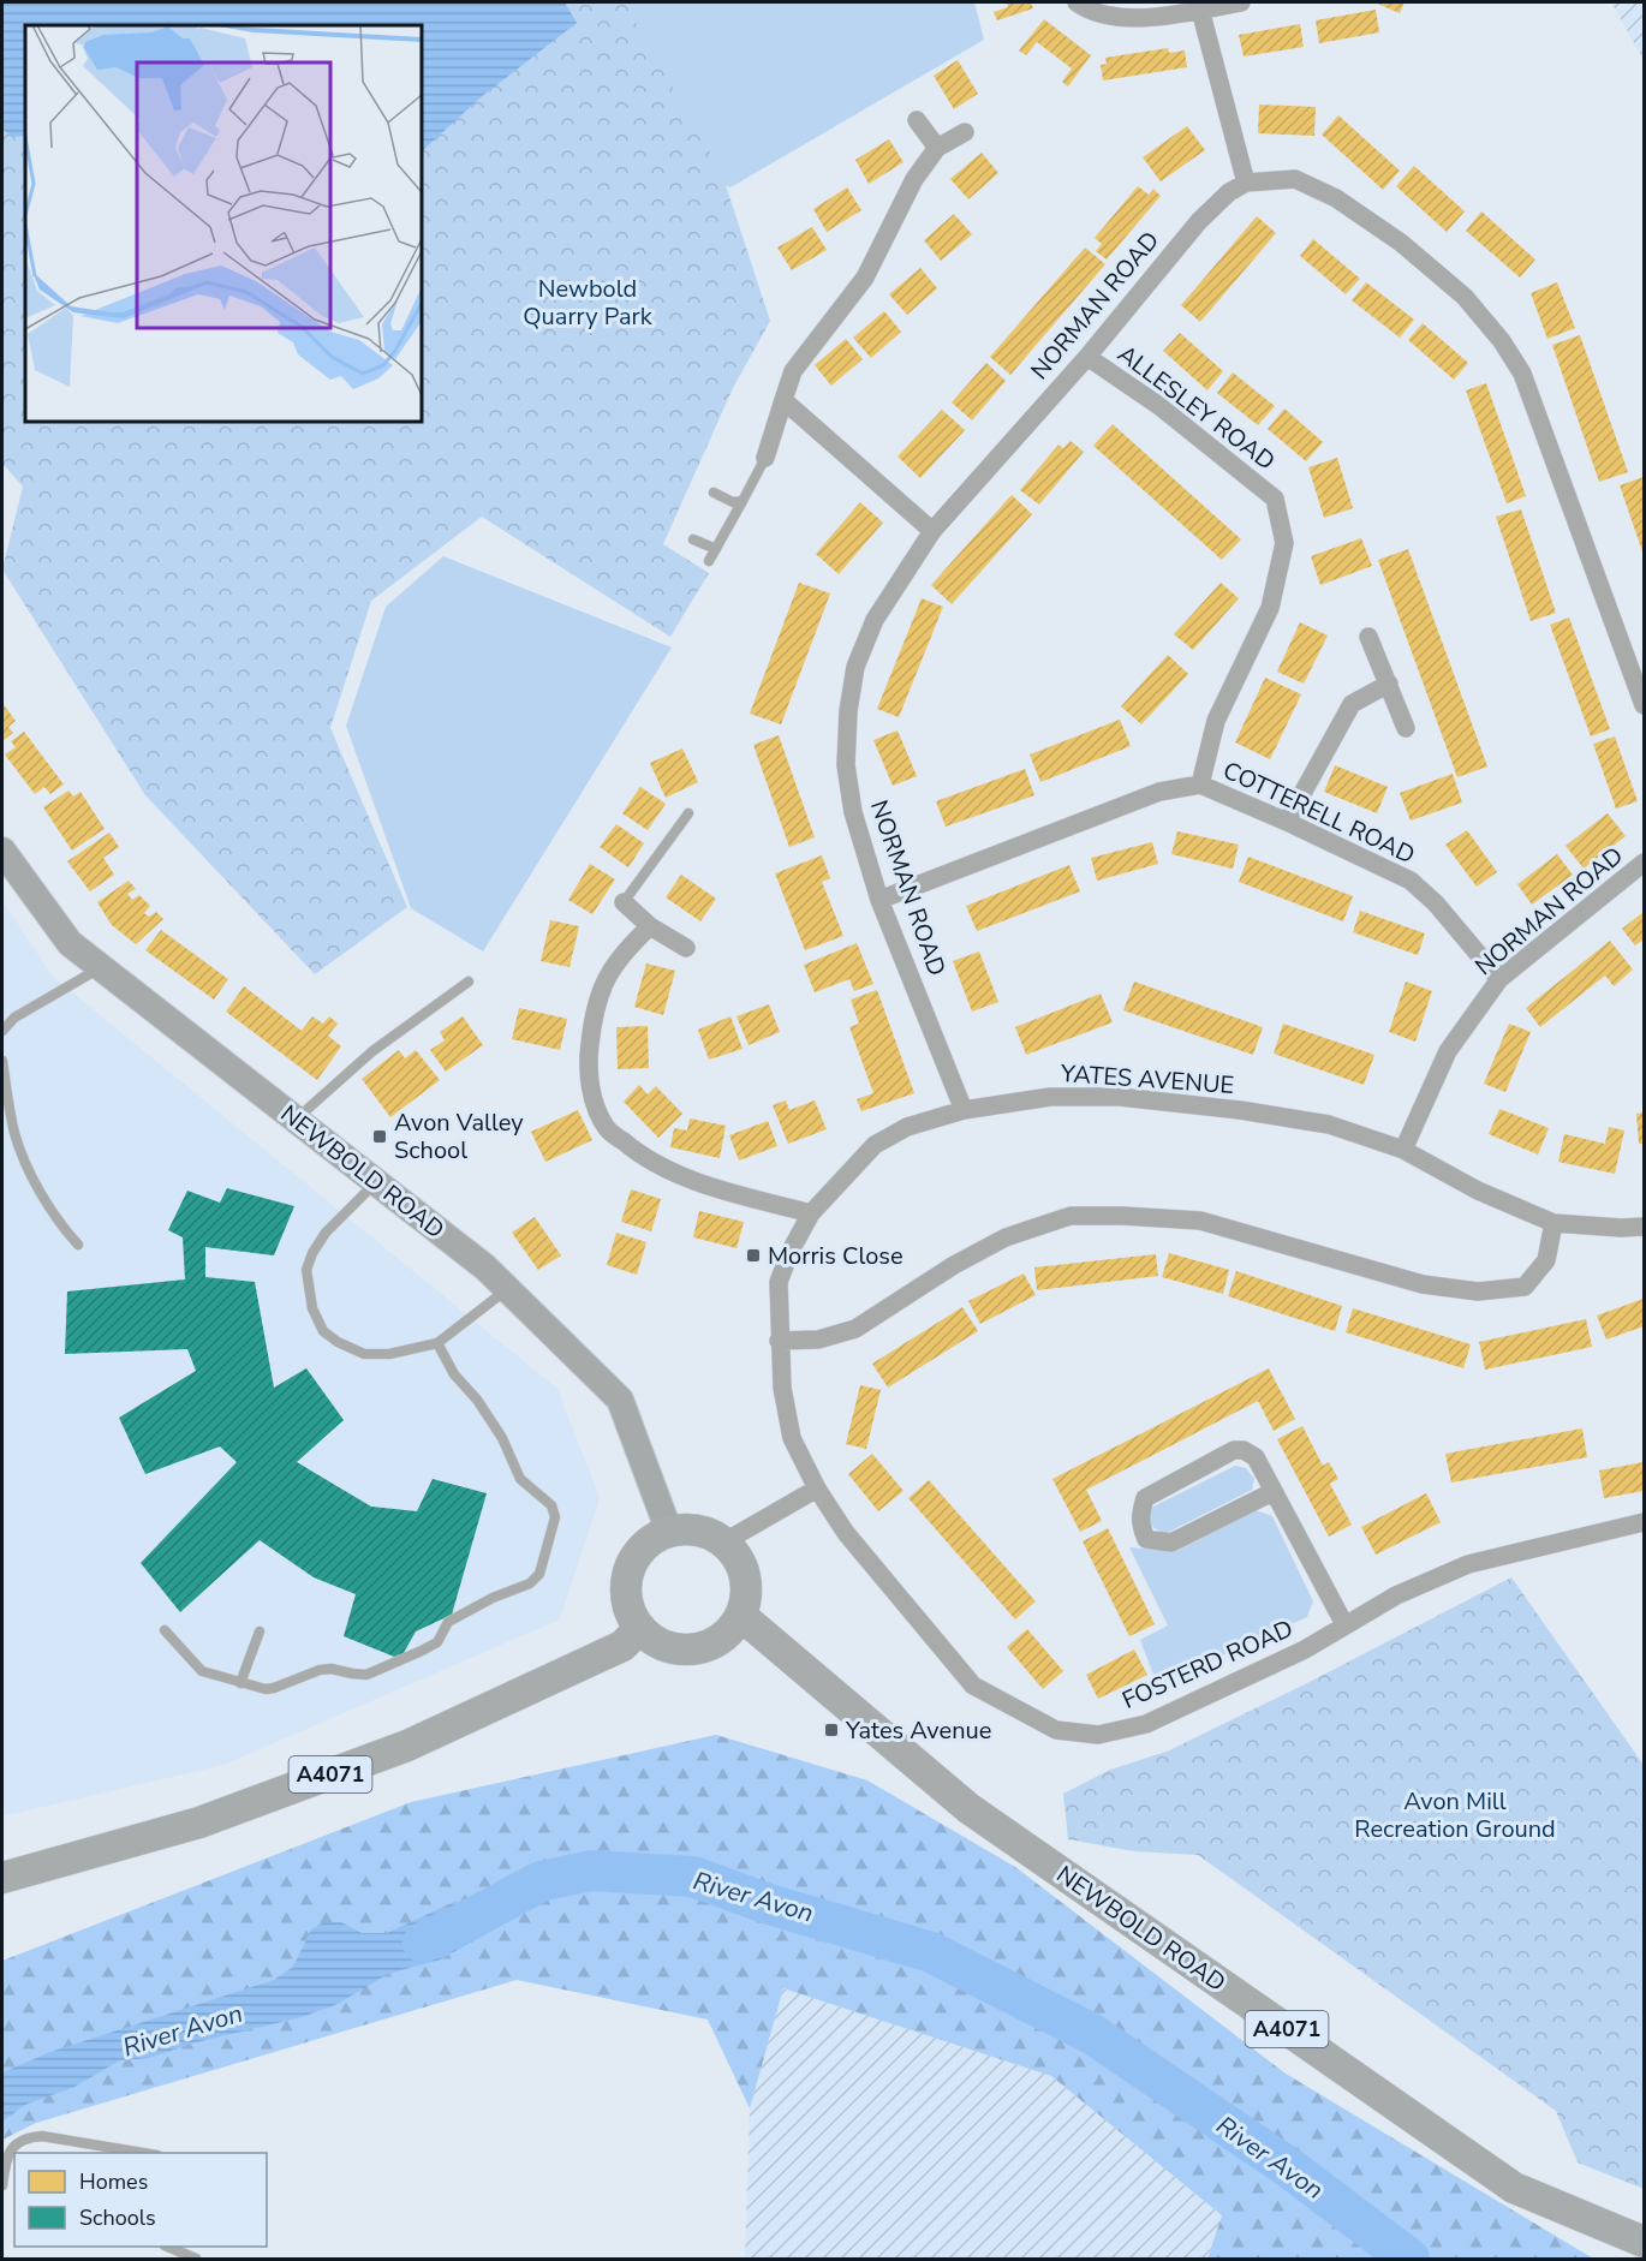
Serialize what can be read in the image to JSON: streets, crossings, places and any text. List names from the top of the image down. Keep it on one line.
{"streets":{"highway":["NEWBOLD ROAD","A4071"],"street":["NORMAN ROAD","ALLESLEY ROAD","COTTERELL ROAD","YATES AVENUE","FOSTERD ROAD"]},"crossings":[["NORMAN ROAD","ALLESLEY ROAD"],["NORMAN ROAD","COTTERELL ROAD"],["NORMAN ROAD","YATES AVENUE"],["ALLESLEY ROAD","COTTERELL ROAD"],["YATES AVENUE","FOSTERD ROAD"],["NEWBOLD ROAD","A4071"]],"water":["River Avon"],"parks":["Newbold Quarry Park","Avon Mill Recreation Ground"],"places":{"transit":["Avon Valley School","Morris Close","Yates Avenue"]},"legend":["Homes","Schools"]}
